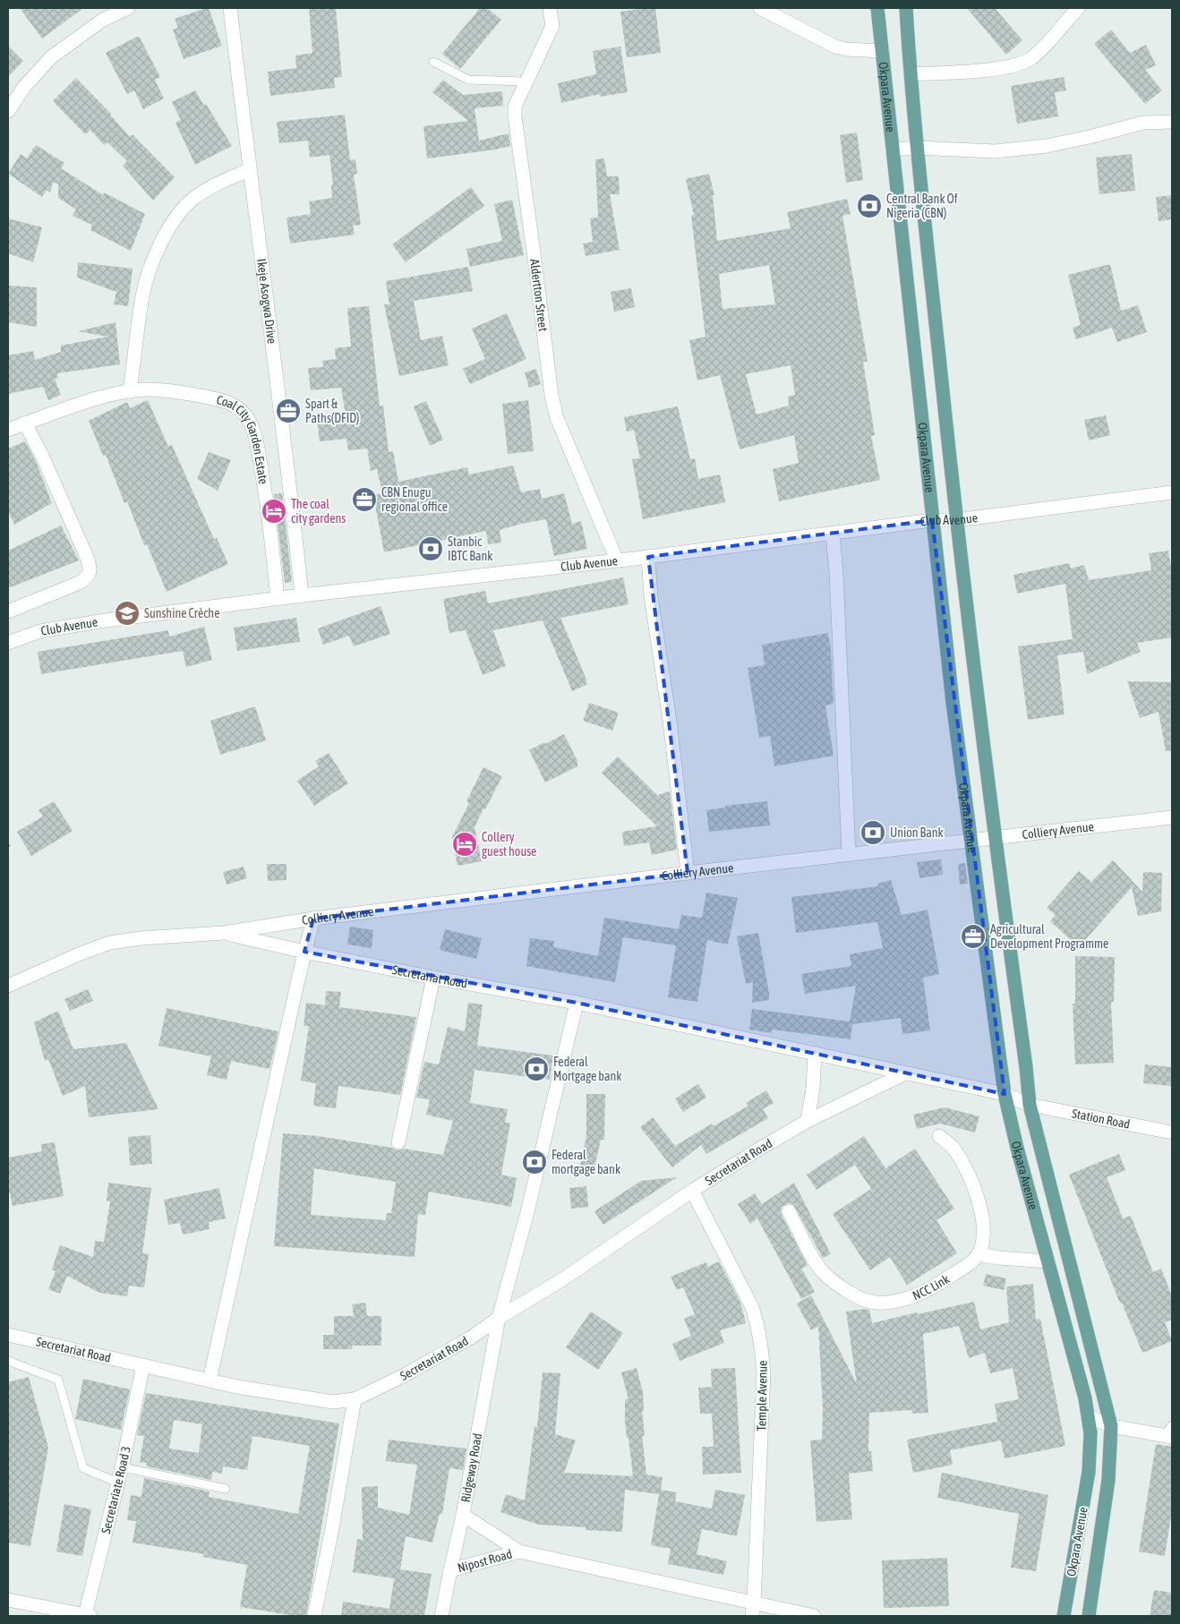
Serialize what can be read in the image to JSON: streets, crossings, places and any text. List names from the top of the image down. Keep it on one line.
{"streets":{"main road":["Okpara Avenue"],"street":["Aldertton Street","Ikeje Asogwa Drive","Coal City Garden Estate","Club Avenue","Colliery Avenue","Secretariat Road","Station Road","NCC Link","Temple Avenue","Ridgeway Road","Secretariate Road 3","Nipost Road"]},"crossings":[["Okpara Avenue","Club Avenue"],["Okpara Avenue","Colliery Avenue"],["Okpara Avenue","Secretariat Road"],["Okpara Avenue","Station Road"],["Aldertton Street","Club Avenue"],["Ikeje Asogwa Drive","Club Avenue"],["Coal City Garden Estate","Club Avenue"],["Colliery Avenue","Secretariat Road"],["Secretariat Road","Station Road"],["Secretariat Road","Temple Avenue"],["Secretariat Road","Ridgeway Road"],["Secretariat Road","Secretariate Road 3"],["Ridgeway Road","Nipost Road"]],"places":{"bank":["Central Bank Of Nigeria (CBN)","Stanbic IBTC Bank","Union Bank","Federal Mortgage bank","Federal mortgage bank"],"office":["Spart & Paths(DFID)","CBN Enugu regional office","Agricultural Development Programme"],"hotel":["The coal city gardens","Collery guest house"],"school or university":["Sunshine Crèche"]}}
